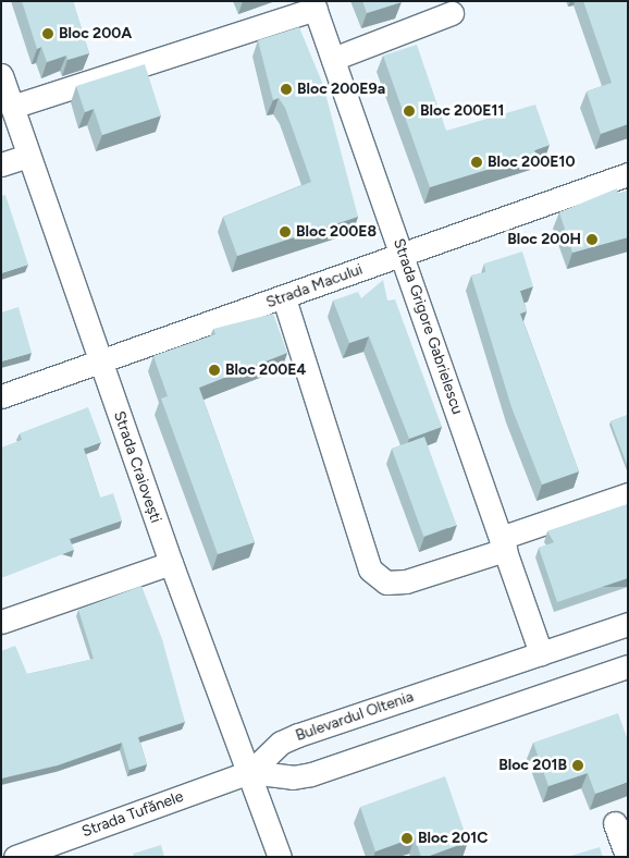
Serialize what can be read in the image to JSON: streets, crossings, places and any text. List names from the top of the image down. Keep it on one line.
{"streets":{"street":["Strada Macului","Strada Grigore Gabrielescu","Strada Craiovești","Bulevardul Oltenia","Strada Tufănele"]},"crossings":[["Strada Macului","Strada Grigore Gabrielescu"],["Strada Macului","Strada Craiovești"],["Strada Grigore Gabrielescu","Bulevardul Oltenia"],["Strada Craiovești","Bulevardul Oltenia"],["Strada Craiovești","Strada Tufănele"],["Bulevardul Oltenia","Strada Tufănele"]],"places":["Bloc 200A","Bloc 200E9a","Bloc 200E11","Bloc 200E10","Bloc 200E8","Bloc 200H","Bloc 200E4","Bloc 201B","Bloc 201C"]}
